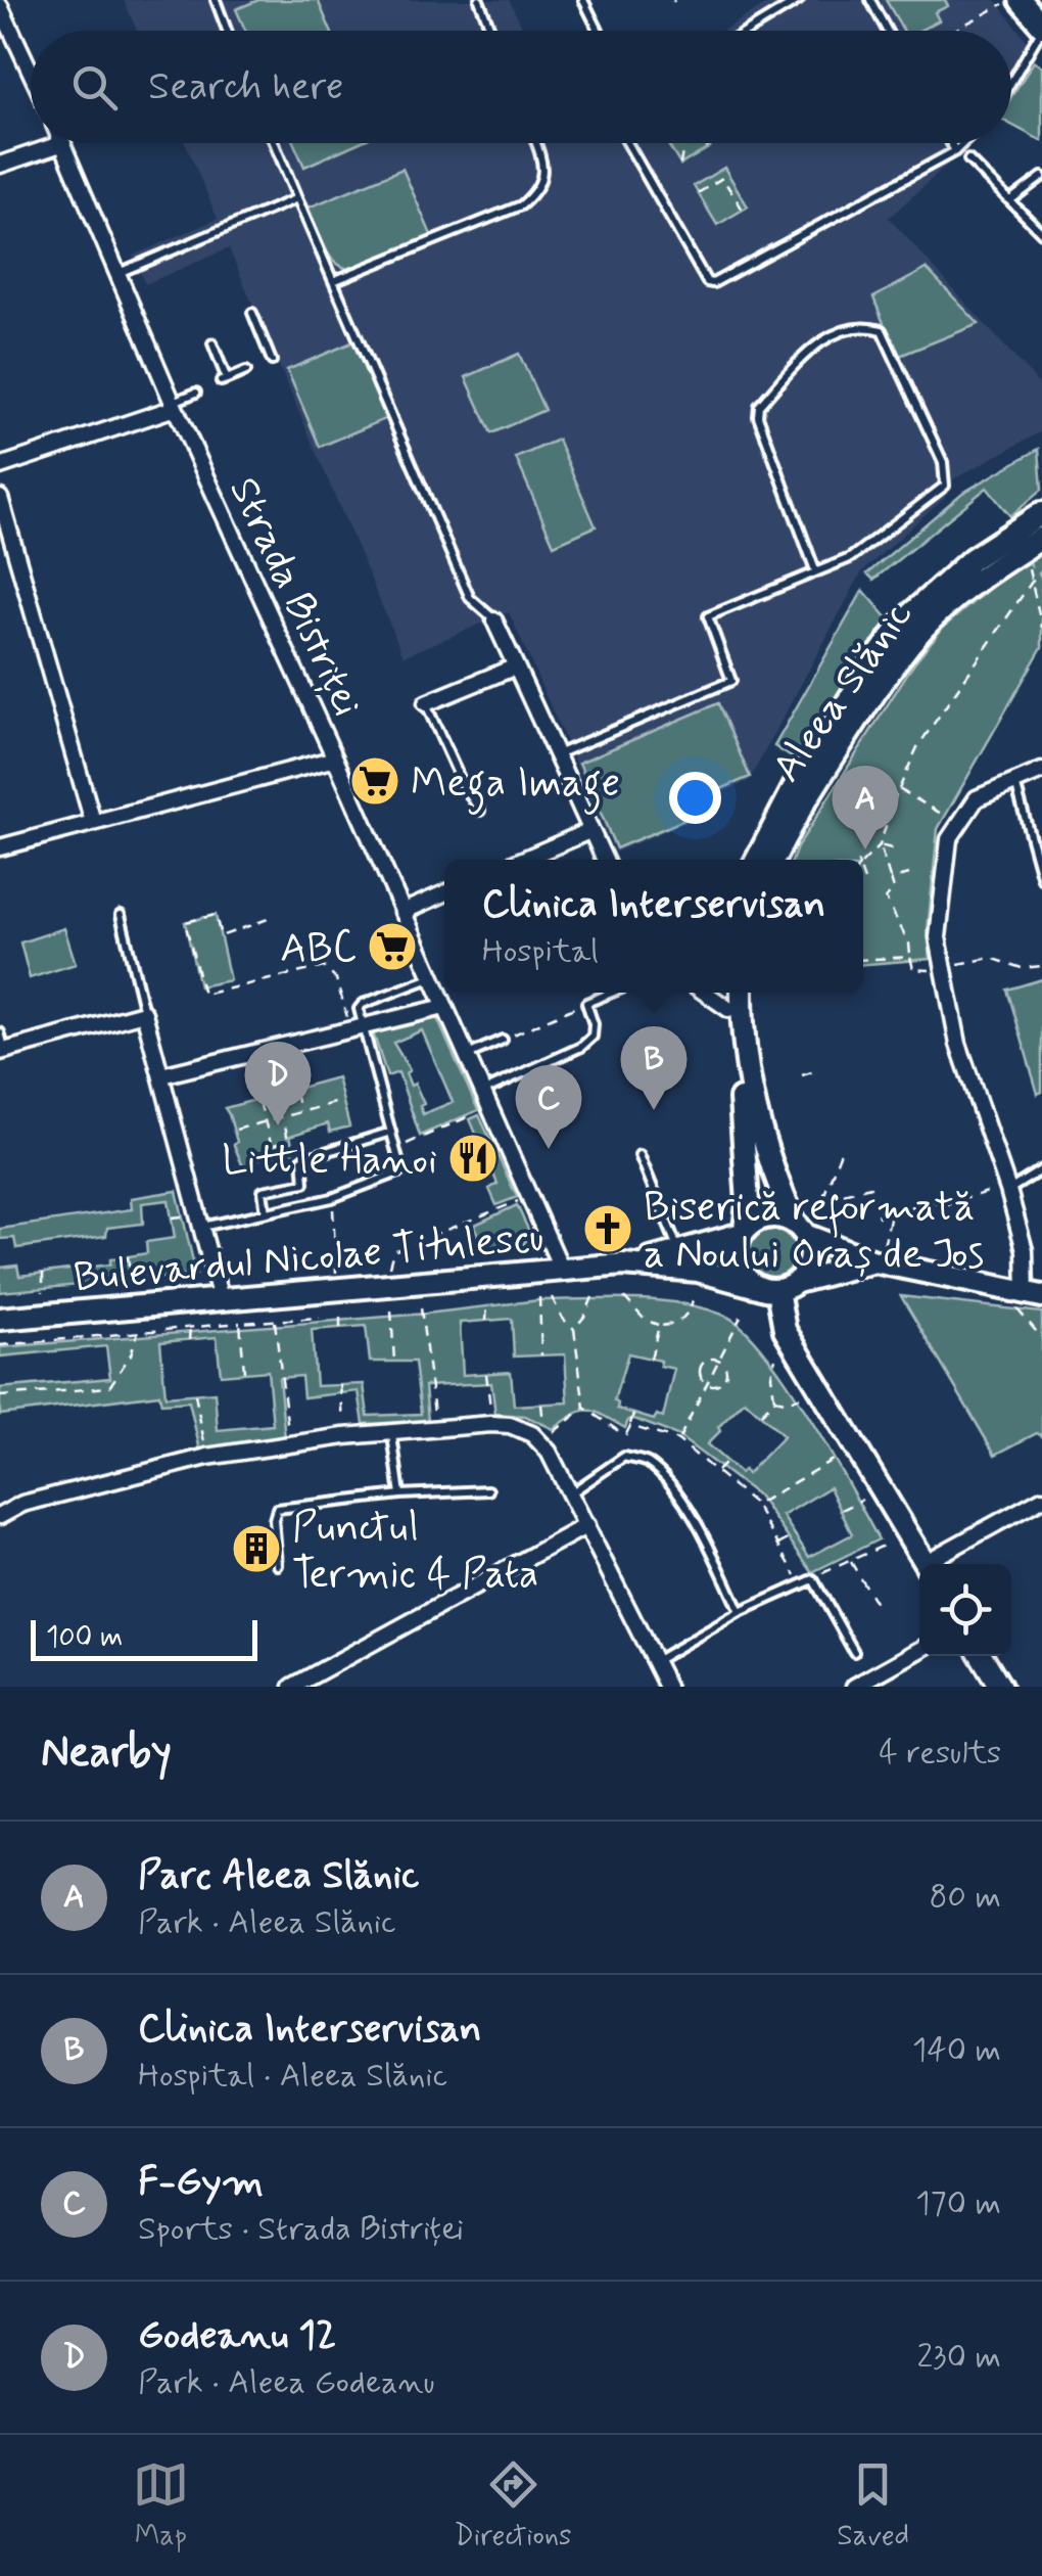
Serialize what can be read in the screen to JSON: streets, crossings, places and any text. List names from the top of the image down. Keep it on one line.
{"streets":{"main road":["Aleea Slănic","Bulevardul Nicolae Titulescu"],"street":["Strada Bistriței"]},"crossings":[["Strada Bistriței","Bulevardul Nicolae Titulescu"]],"places":{"supermarket":["Mega Image","ABC"],"restaurant":["Little Hanoi"],"church":["Biserică reformată a Noului Oraș de Jos"],"building":["Punctul Termic 4 Pata"]},"scale_bar":"100 m","page":{"search":"Search here","pins":["A","B","D","C"],"popup":["Clinica Interservisan","Hospital"],"scale":"100 m","heading":["Nearby","4 results"],"list":[{"mark":"A","name":"Parc Aleea Slănic","note":"Park · Aleea Slănic","value":"80 m"},{"mark":"B","name":"Clinica Interservisan","note":"Hospital · Aleea Slănic","value":"140 m"},{"mark":"C","name":"F-Gym","note":"Sports · Strada Bistriței","value":"170 m"},{"mark":"D","name":"Godeanu 12","note":"Park · Aleea Godeanu","value":"230 m"}],"nav":["Map","Directions","Saved"]}}
